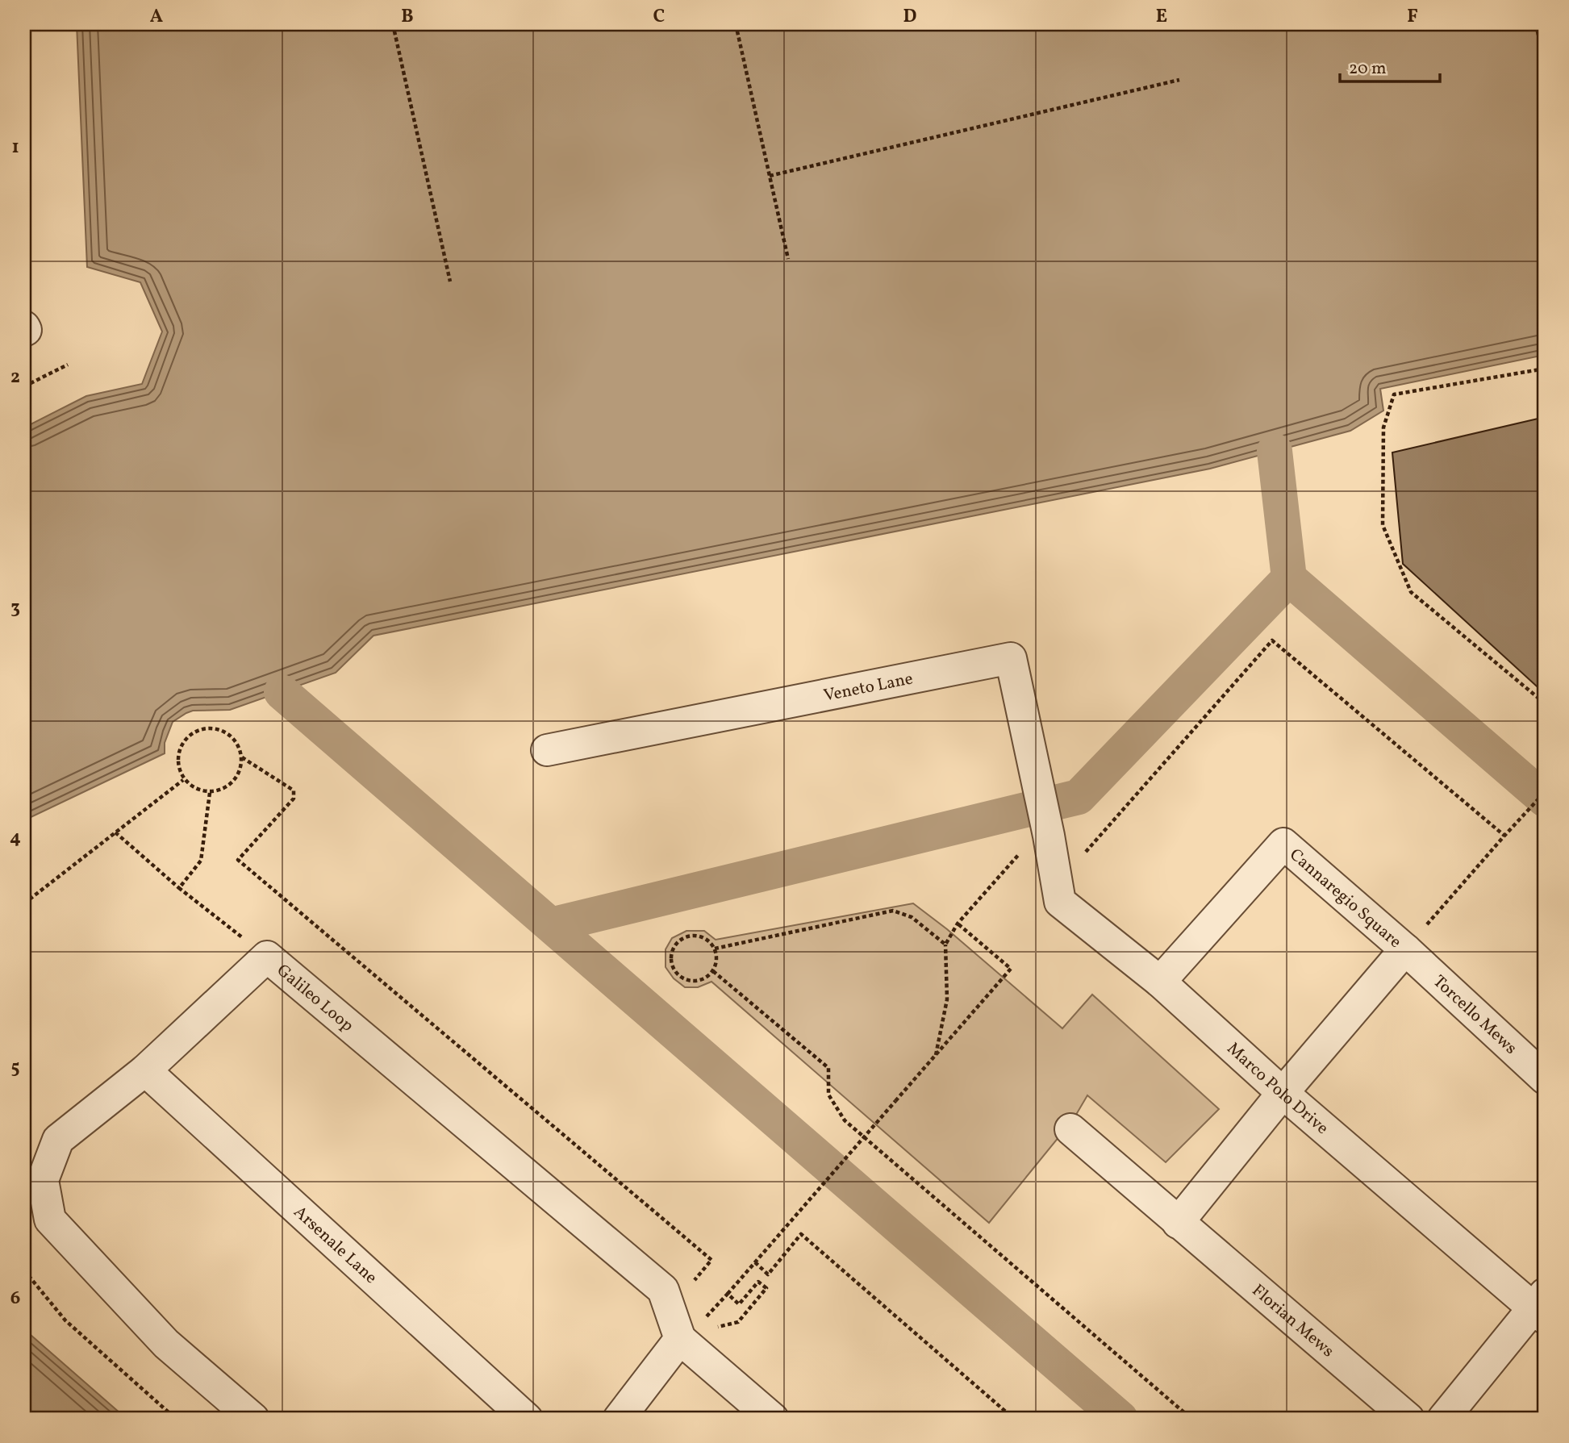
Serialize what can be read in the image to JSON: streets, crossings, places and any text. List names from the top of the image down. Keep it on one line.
{"streets":{"street":["Veneto Lane","Cannaregio Square","Galileo Loop","Torcello Mews","Marco Polo Drive","Arsenale Lane","Florian Mews"]},"crossings":[["Veneto Lane","Marco Polo Drive"],["Cannaregio Square","Torcello Mews"],["Cannaregio Square","Marco Polo Drive"],["Galileo Loop","Arsenale Lane"]],"scale_bar":"20 m","grid":{"columns":["A","B","C","D","E","F"],"rows":["1","2","3","4","5","6"]}}
